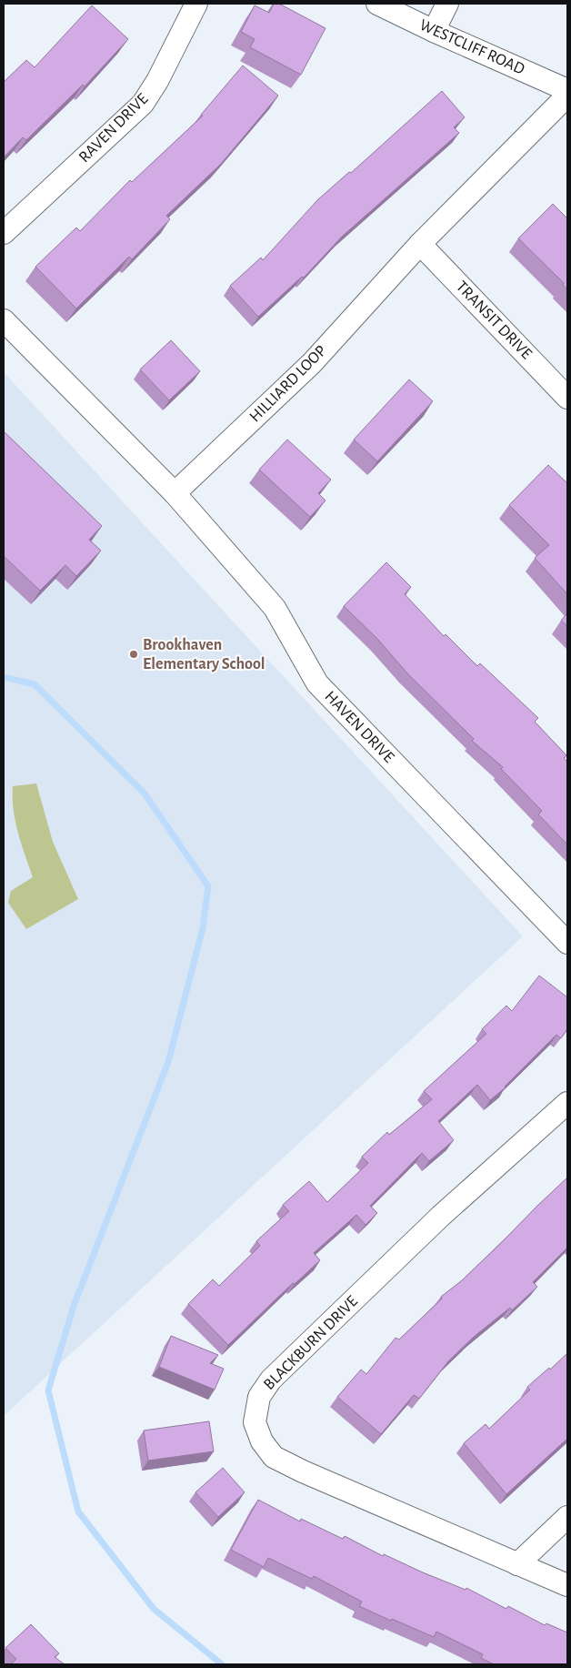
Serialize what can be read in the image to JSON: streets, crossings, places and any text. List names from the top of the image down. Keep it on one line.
{"streets":{"street":["WESTCLIFF ROAD","RAVEN DRIVE","TRANSIT DRIVE","HILLIARD LOOP","HAVEN DRIVE","BLACKBURN DRIVE"]},"crossings":[["TRANSIT DRIVE","HILLIARD LOOP"],["HILLIARD LOOP","HAVEN DRIVE"]],"places":["Brookhaven Elementary School"]}
